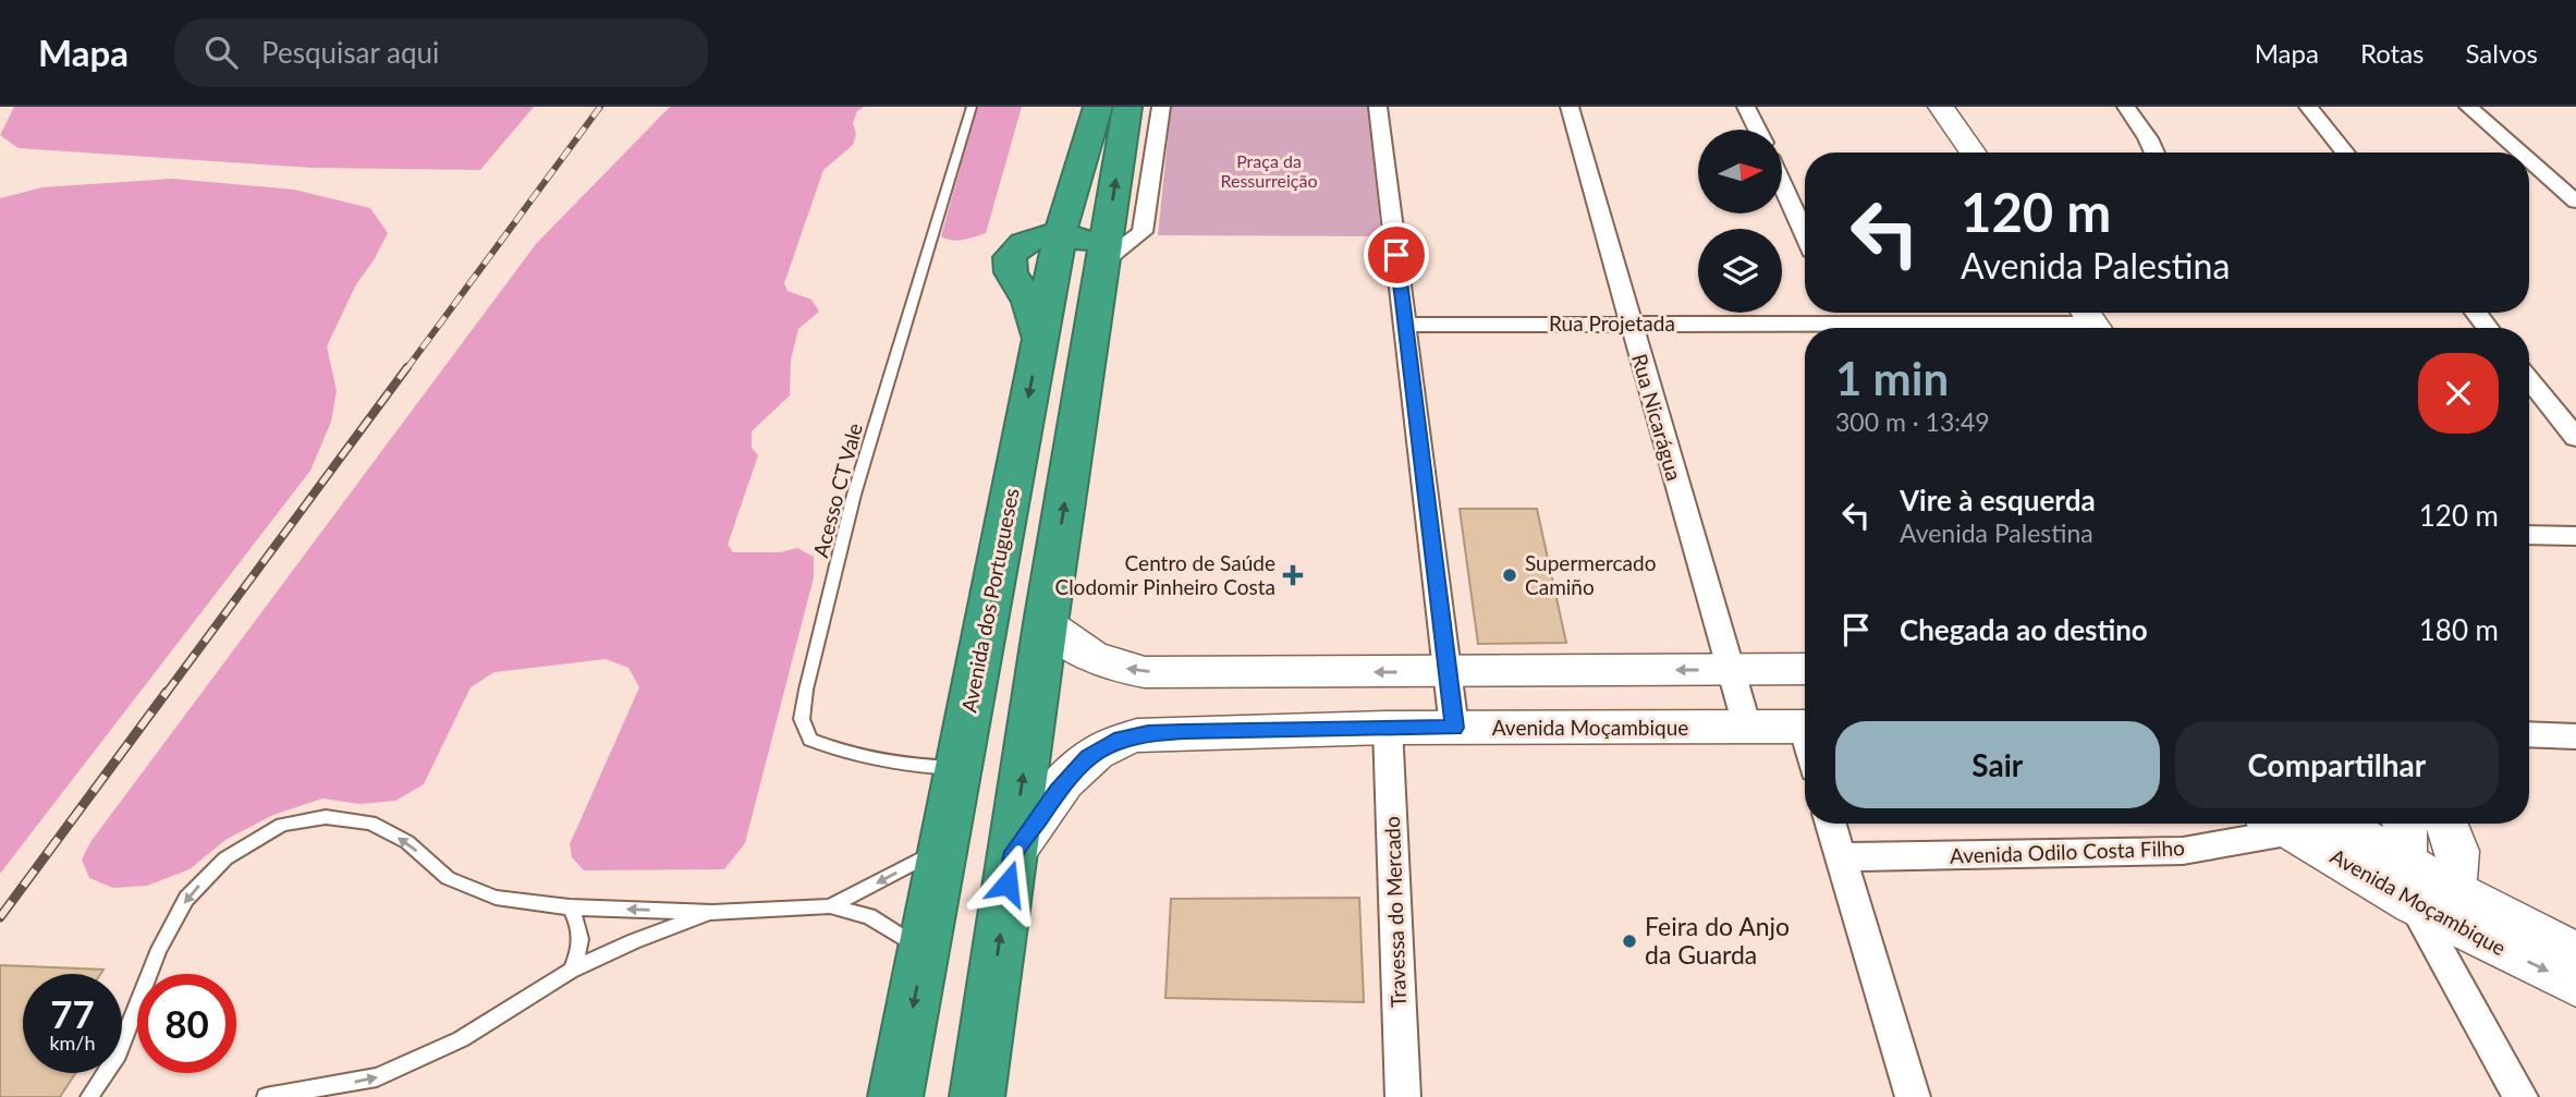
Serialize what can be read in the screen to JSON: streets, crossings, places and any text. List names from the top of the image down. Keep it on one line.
{"streets":{"highway":["Avenida dos Portugueses"],"main road":["Avenida Moçambique"],"street":["Rua Projetada","Rua Nicarágua","Avenida Odilo Costa Filho","Travessa do Mercado"],"lane":["Acesso CT Vale"]},"crossings":[["Rua Projetada","Rua Nicarágua"],["Rua Nicarágua","Avenida Moçambique"],["Acesso CT Vale","Avenida dos Portugueses"],["Avenida Moçambique","Travessa do Mercado"]],"parks":["Praça da Ressurreição"],"places":{"health":["Centro de Saúde Clodomir Pinheiro Costa"],"other":["Supermercado Camiño","Feira do Anjo da Guarda"]},"north":"right","page":{"header":"Mapa","search":"Pesquisar aqui","nav":["Mapa","Rotas","Salvos"],"turn":["120 m","Avenida Palestina"],"heading":["1 min","300 m · 13:49"],"list":[{"name":"Vire à esquerda","note":"Avenida Palestina","value":"120 m"},{"name":"Chegada ao destino","value":"180 m"}],"buttons":["Sair","Compartilhar"],"speed":"77 km/h","limit":"80"}}
